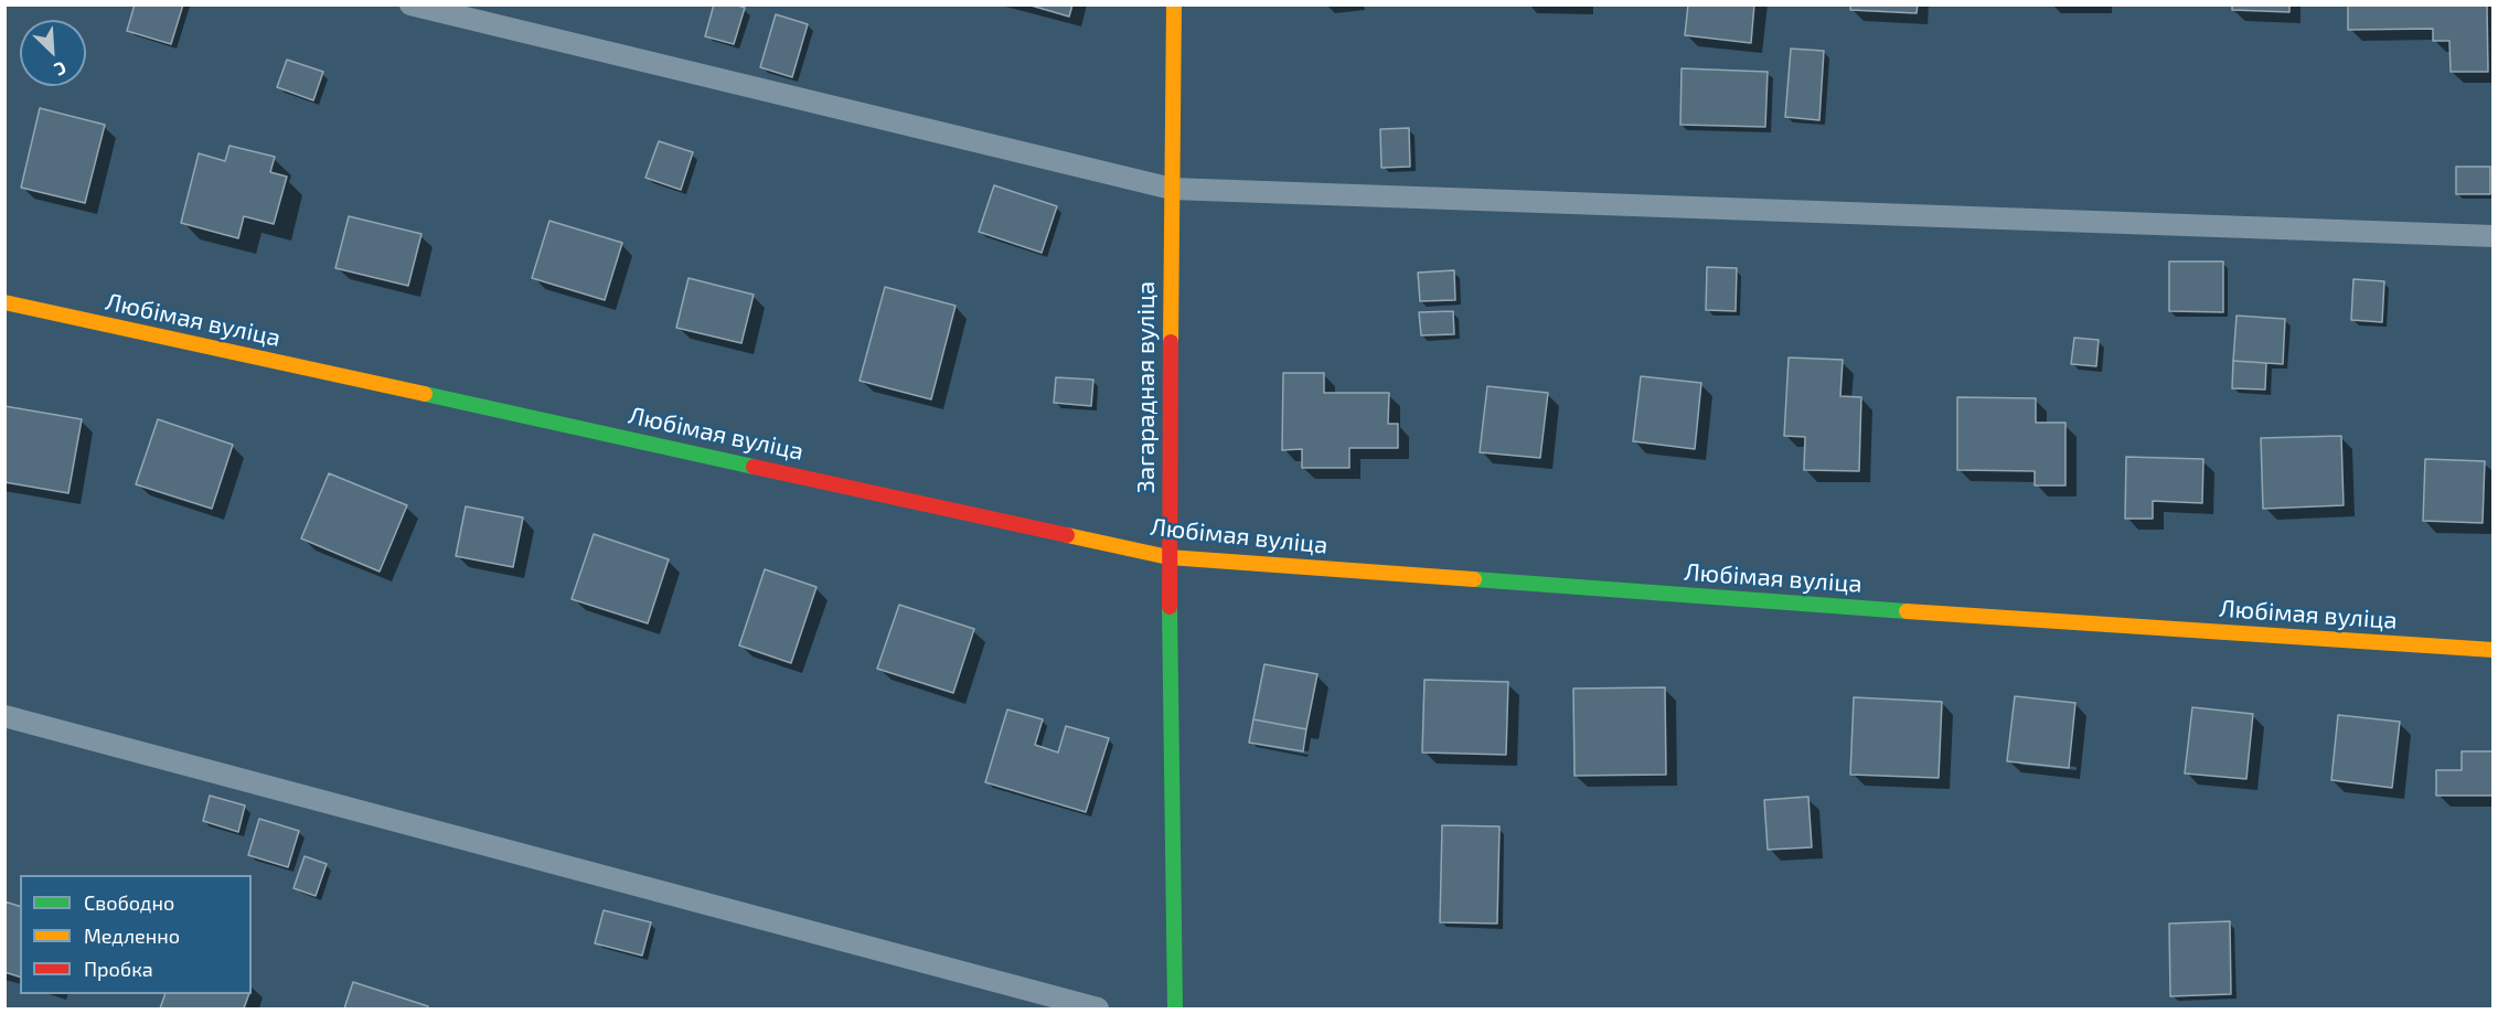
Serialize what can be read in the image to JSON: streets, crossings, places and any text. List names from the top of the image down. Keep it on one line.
{"streets":{"street":["Любімая вуліца","Загарадная вуліца"]},"crossings":[["Любімая вуліца","Загарадная вуліца"]],"legend":["Свободно","Медленно","Пробка"],"north":"bottom right"}
